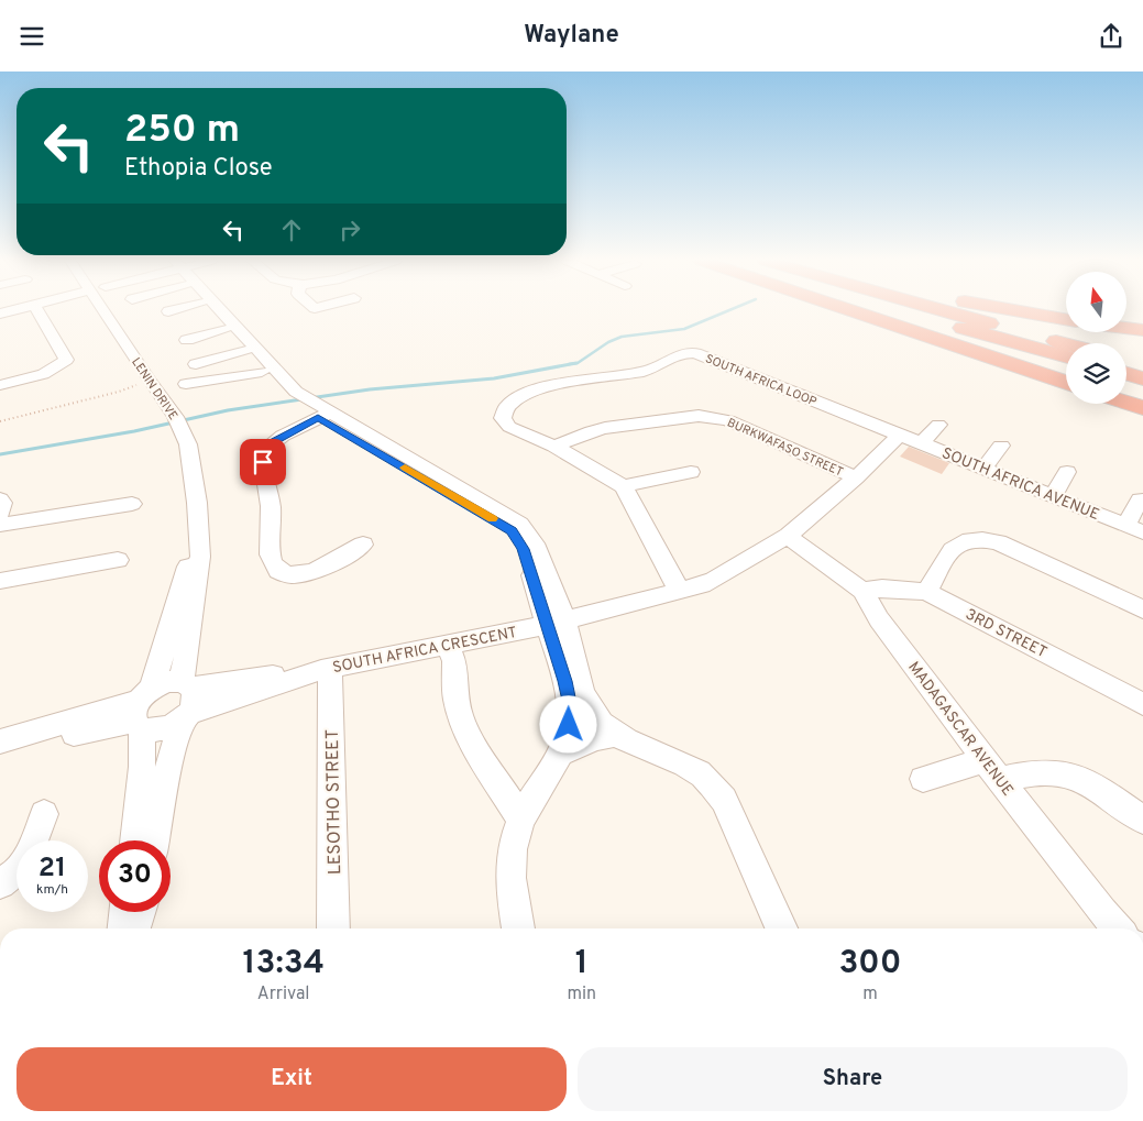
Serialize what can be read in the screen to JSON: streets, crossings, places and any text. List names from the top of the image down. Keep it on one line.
{"streets":{"street":["SOUTH AFRICA LOOP","LENIN DRIVE","BURKWAFASO STREET","SOUTH AFRICA AVENUE","3RD STREET","SOUTH AFRICA CRESCENT","MADAGASCAR AVENUE","LESOTHO STREET"]},"crossings":[["SOUTH AFRICA LOOP","BURKWAFASO STREET"],["SOUTH AFRICA LOOP","SOUTH AFRICA AVENUE"],["SOUTH AFRICA LOOP","SOUTH AFRICA CRESCENT"],["LENIN DRIVE","SOUTH AFRICA CRESCENT"],["BURKWAFASO STREET","SOUTH AFRICA CRESCENT"],["SOUTH AFRICA AVENUE","SOUTH AFRICA CRESCENT"],["3RD STREET","MADAGASCAR AVENUE"],["SOUTH AFRICA CRESCENT","MADAGASCAR AVENUE"],["SOUTH AFRICA CRESCENT","LESOTHO STREET"]],"north":"top","page":{"header":"Waylane","turn":["250 m","Ethopia Close"],"speed":"21 km/h","limit":"30","eta":["13:34","Arrival","1","min","300","m"],"buttons":["Exit","Share"]}}
